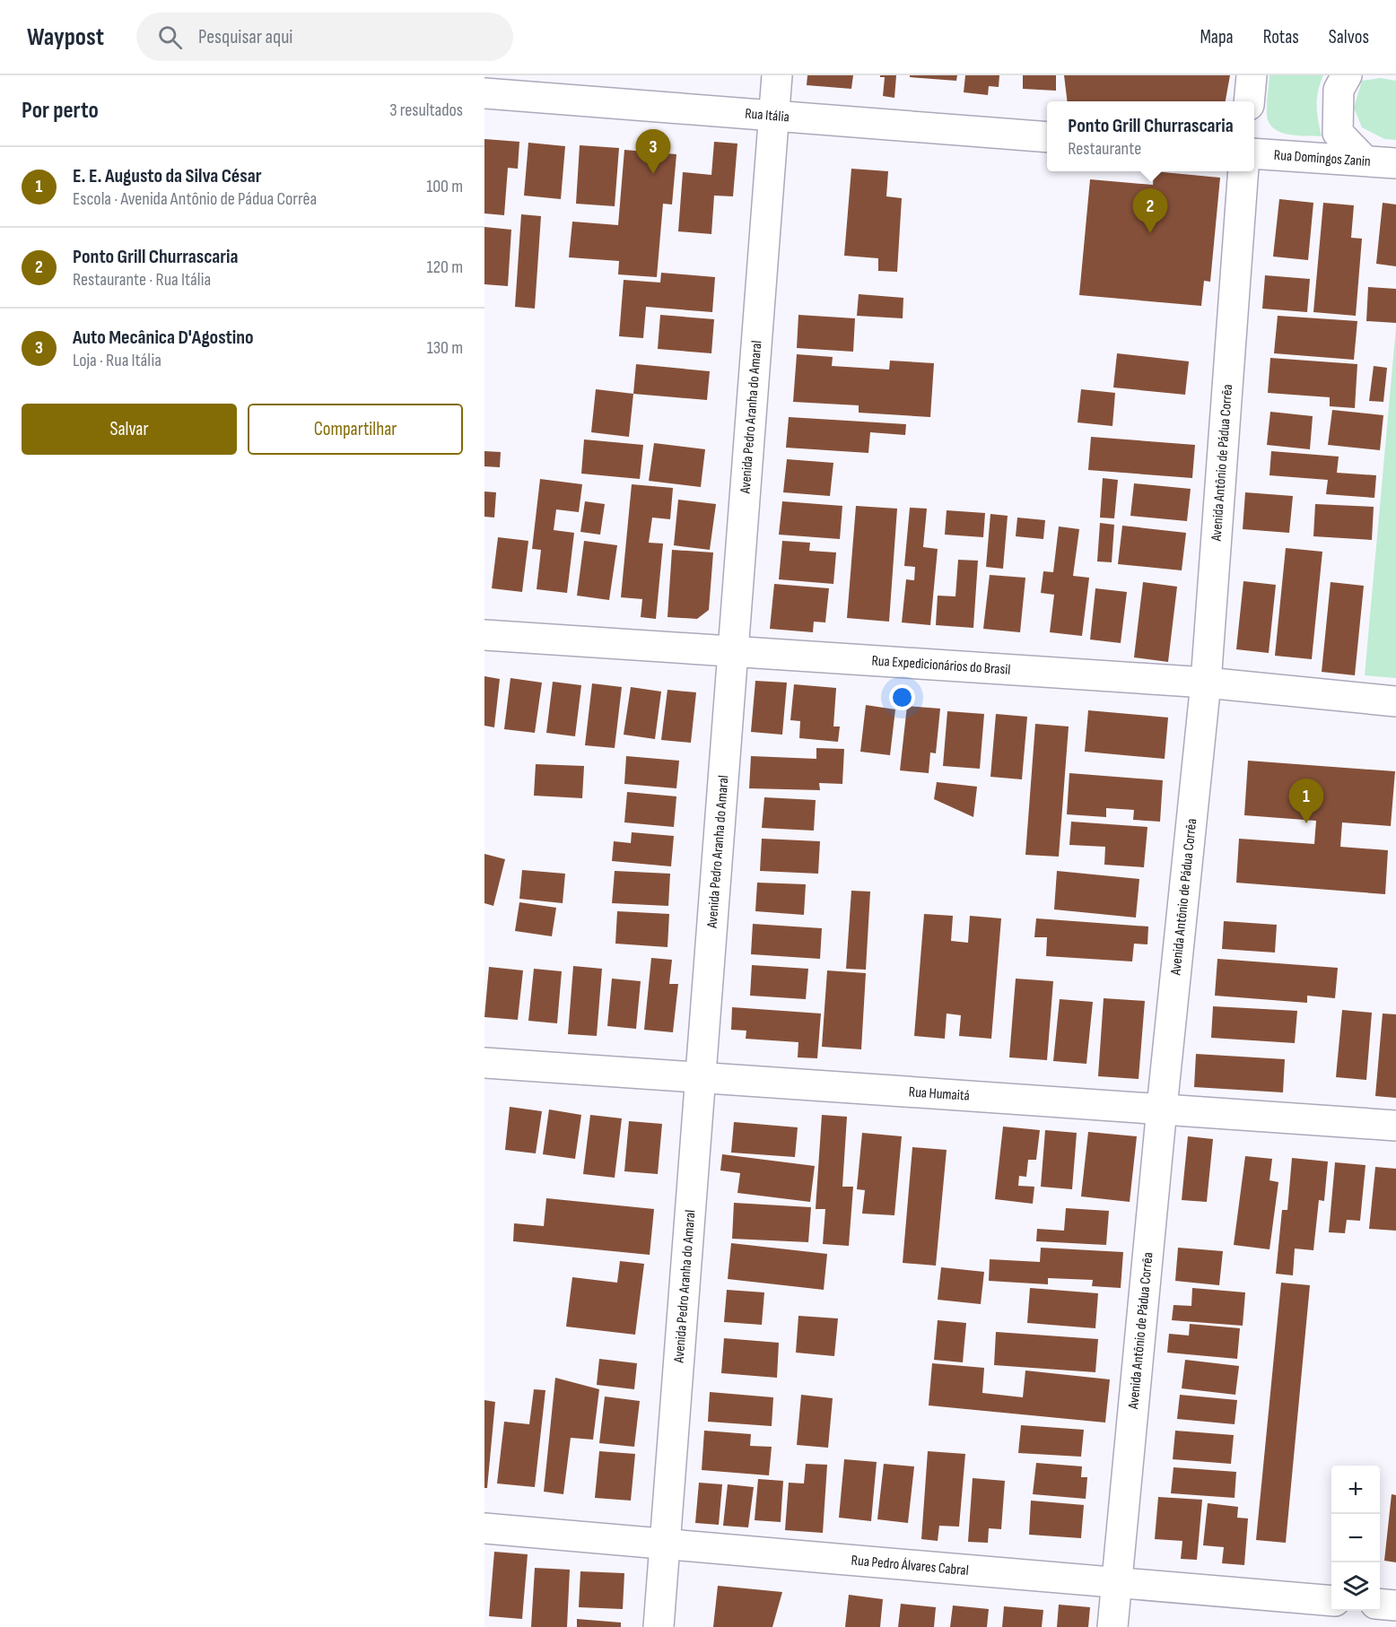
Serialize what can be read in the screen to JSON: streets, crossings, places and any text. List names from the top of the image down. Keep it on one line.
{"streets":{"street":["Rua Itália","Rua Domingos Zanin","Avenida Pedro Aranha do Amaral","Avenida Antônio de Pádua Corrêa","Rua Expedicionários do Brasil","Rua Humaitá","Rua Pedro Álvares Cabral"]},"crossings":[["Rua Itália","Avenida Pedro Aranha do Amaral"],["Avenida Pedro Aranha do Amaral","Rua Expedicionários do Brasil"],["Avenida Pedro Aranha do Amaral","Rua Humaitá"],["Avenida Pedro Aranha do Amaral","Rua Pedro Álvares Cabral"],["Avenida Antônio de Pádua Corrêa","Rua Expedicionários do Brasil"],["Avenida Antônio de Pádua Corrêa","Rua Humaitá"],["Avenida Antônio de Pádua Corrêa","Rua Pedro Álvares Cabral"]],"page":{"header":"Waypost","search":"Pesquisar aqui","nav":["Mapa","Rotas","Salvos"],"heading":["Por perto","3 resultados"],"popup":["Ponto Grill Churrascaria","Restaurante"],"pins":["3","2","1"],"list":[{"mark":"1","name":"E. E. Augusto da Silva César","note":"Escola · Avenida Antônio de Pádua Corrêa","value":"100 m"},{"mark":"2","name":"Ponto Grill Churrascaria","note":"Restaurante · Rua Itália","value":"120 m"},{"mark":"3","name":"Auto Mecânica D'Agostino","note":"Loja · Rua Itália","value":"130 m"}],"buttons":["Salvar","Compartilhar"],"map_buttons":["+","−"]}}
